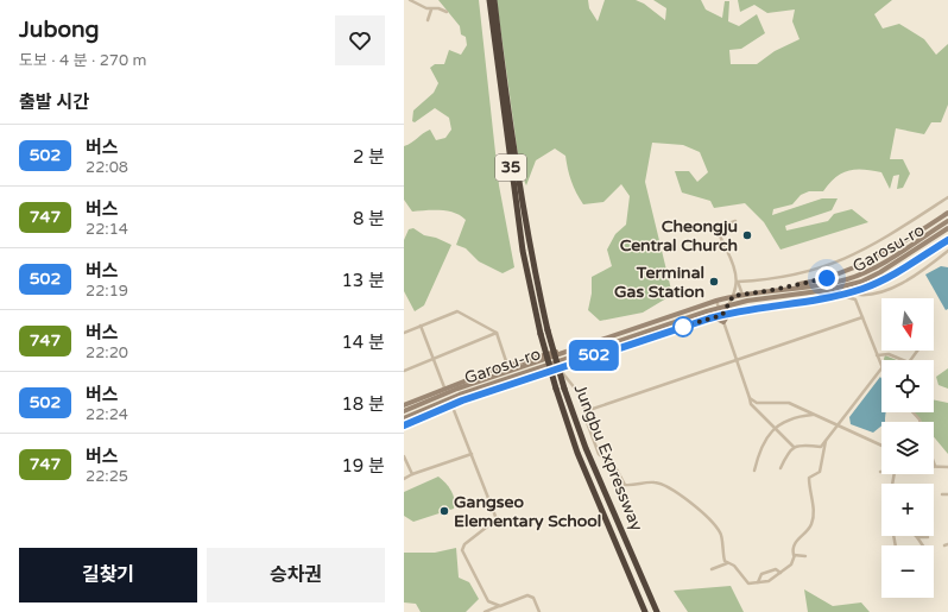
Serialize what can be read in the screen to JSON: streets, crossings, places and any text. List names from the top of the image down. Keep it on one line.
{"streets":{"highway":["35","Jungbu Expressway"],"main road":["Garosu-ro"]},"places":["Cheongju Central Church","Terminal Gas Station","Gangseo Elementary School"],"lines":["bus line 502"],"north":"bottom","page":{"heading":[["Jubong","도보 · 4 분 · 270 m"],"출발 시간"],"on_map":"502","list":[{"mark":"502","name":"버스","note":"22:08","value":"2 분"},{"mark":"747","name":"버스","note":"22:14","value":"8 분"},{"mark":"502","name":"버스","note":"22:19","value":"13 분"},{"mark":"747","name":"버스","note":"22:20","value":"14 분"},{"mark":"502","name":"버스","note":"22:24","value":"18 분"},{"mark":"747","name":"버스","note":"22:25","value":"19 분"}],"map_buttons":["+","−"],"buttons":["길찾기","승차권"]}}
